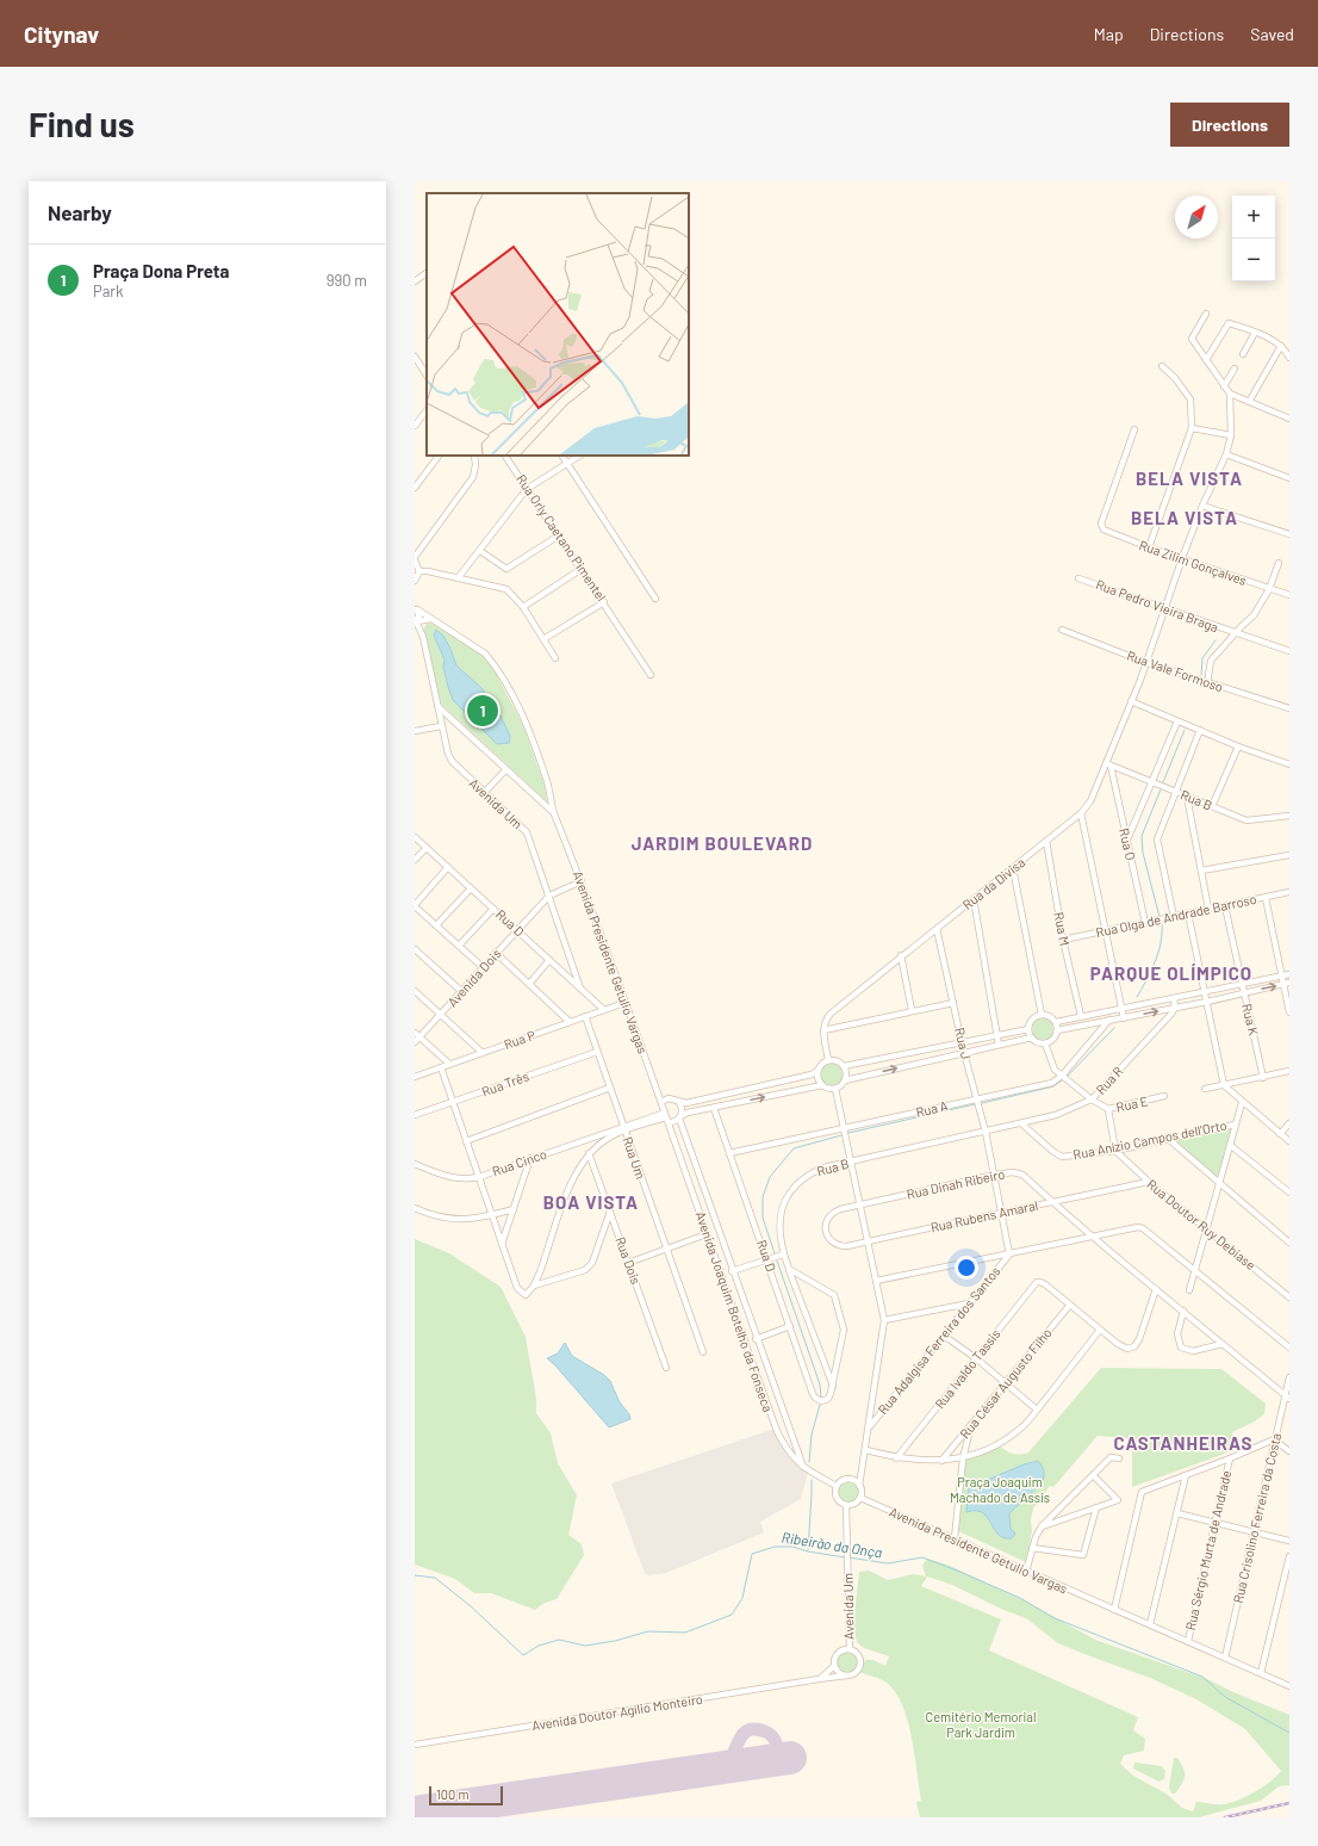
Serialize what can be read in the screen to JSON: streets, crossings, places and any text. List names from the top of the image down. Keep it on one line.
{"streets":{"street":["Rua Orly Caetano Pimentel","Rua Zilim Gonçalves","Rua Pedro Vieira Braga","Rua Vale Formoso","Rua B","Avenida Um","Rua O","Rua da Divisa","Rua Olga de Andrade Barroso","Rua D","Rua M","Avenida Presidente Getulio Vargas","Avenida Dois","Rua K","Rua P","Rua J","Rua R","Rua Três","Rua E","Rua A","Rua Anízio Campos dell'Orto","Rua Um","Rua Cinco","Rua Dinah Ribeiro","Rua Rubens Amaral","Rua Doutor Ruy Debiase","Rua Dois","Avenida Joaquim Botelho da Fonseca","Rua Adalgisa Ferreira dos Santos","Rua Ivaldo Tassis","Rua César Augusto Filho","Rua Crisolino Ferreira da Costa","Rua Sérgio Murta de Andrade","Avenida Doutor Agílio Monteiro"]},"crossings":[["Rua Zilim Gonçalves","Rua da Divisa"],["Rua Pedro Vieira Braga","Rua da Divisa"],["Rua Vale Formoso","Rua da Divisa"],["Rua B","Rua O"],["Rua B","Rua da Divisa"],["Rua B","Rua D"],["Rua B","Rua J"],["Rua B","Rua R"],["Avenida Um","Rua D"],["Avenida Um","Avenida Presidente Getulio Vargas"],["Avenida Um","Avenida Dois"],["Avenida Um","Avenida Joaquim Botelho da Fonseca"],["Avenida Um","Avenida Doutor Agílio Monteiro"],["Rua O","Rua da Divisa"],["Rua O","Rua Olga de Andrade Barroso"],["Rua da Divisa","Rua M"],["Rua da Divisa","Rua J"],["Rua Olga de Andrade Barroso","Rua M"],["Rua Olga de Andrade Barroso","Rua K"],["Rua D","Avenida Dois"],["Rua D","Rua P"],["Rua D","Rua A"],["Avenida Presidente Getulio Vargas","Avenida Dois"],["Avenida Presidente Getulio Vargas","Rua P"],["Avenida Presidente Getulio Vargas","Avenida Joaquim Botelho da Fonseca"],["Avenida Presidente Getulio Vargas","Rua Crisolino Ferreira da Costa"],["Avenida Presidente Getulio Vargas","Rua Sérgio Murta de Andrade"],["Rua P","Rua Um"],["Rua J","Rua R"],["Rua J","Rua A"],["Rua J","Rua Dinah Ribeiro"],["Rua J","Rua Rubens Amaral"],["Rua J","Rua Adalgisa Ferreira dos Santos"],["Rua R","Rua E"],["Rua R","Rua Anízio Campos dell'Orto"],["Rua Três","Rua Um"],["Rua E","Rua A"],["Rua Anízio Campos dell'Orto","Rua Doutor Ruy Debiase"],["Rua Um","Rua Cinco"],["Rua Dinah Ribeiro","Rua Rubens Amaral"],["Rua Dinah Ribeiro","Rua Crisolino Ferreira da Costa"],["Rua Rubens Amaral","Rua Doutor Ruy Debiase"],["Rua Ivaldo Tassis","Rua César Augusto Filho"]],"districts":["BELA VISTA","BELA VISTA","JARDIM BOULEVARD","PARQUE OLÍMPICO","BOA VISTA","CASTANHEIRAS"],"water":["Ribeirão da Onça"],"parks":["Praça Joaquim Machado de Assis","Cemitério Memorial Park Jardim"],"scale_bar":"100 m","north":"top right","page":{"header":"Citynav","nav":["Map","Directions","Saved"],"buttons":"Directions","title":"Find us","heading":"Nearby","map_buttons":["+","−"],"list":[{"mark":"1","name":"Praça Dona Preta","note":"Park","value":"990 m"}],"pins":"1","scale":"100 m"}}
